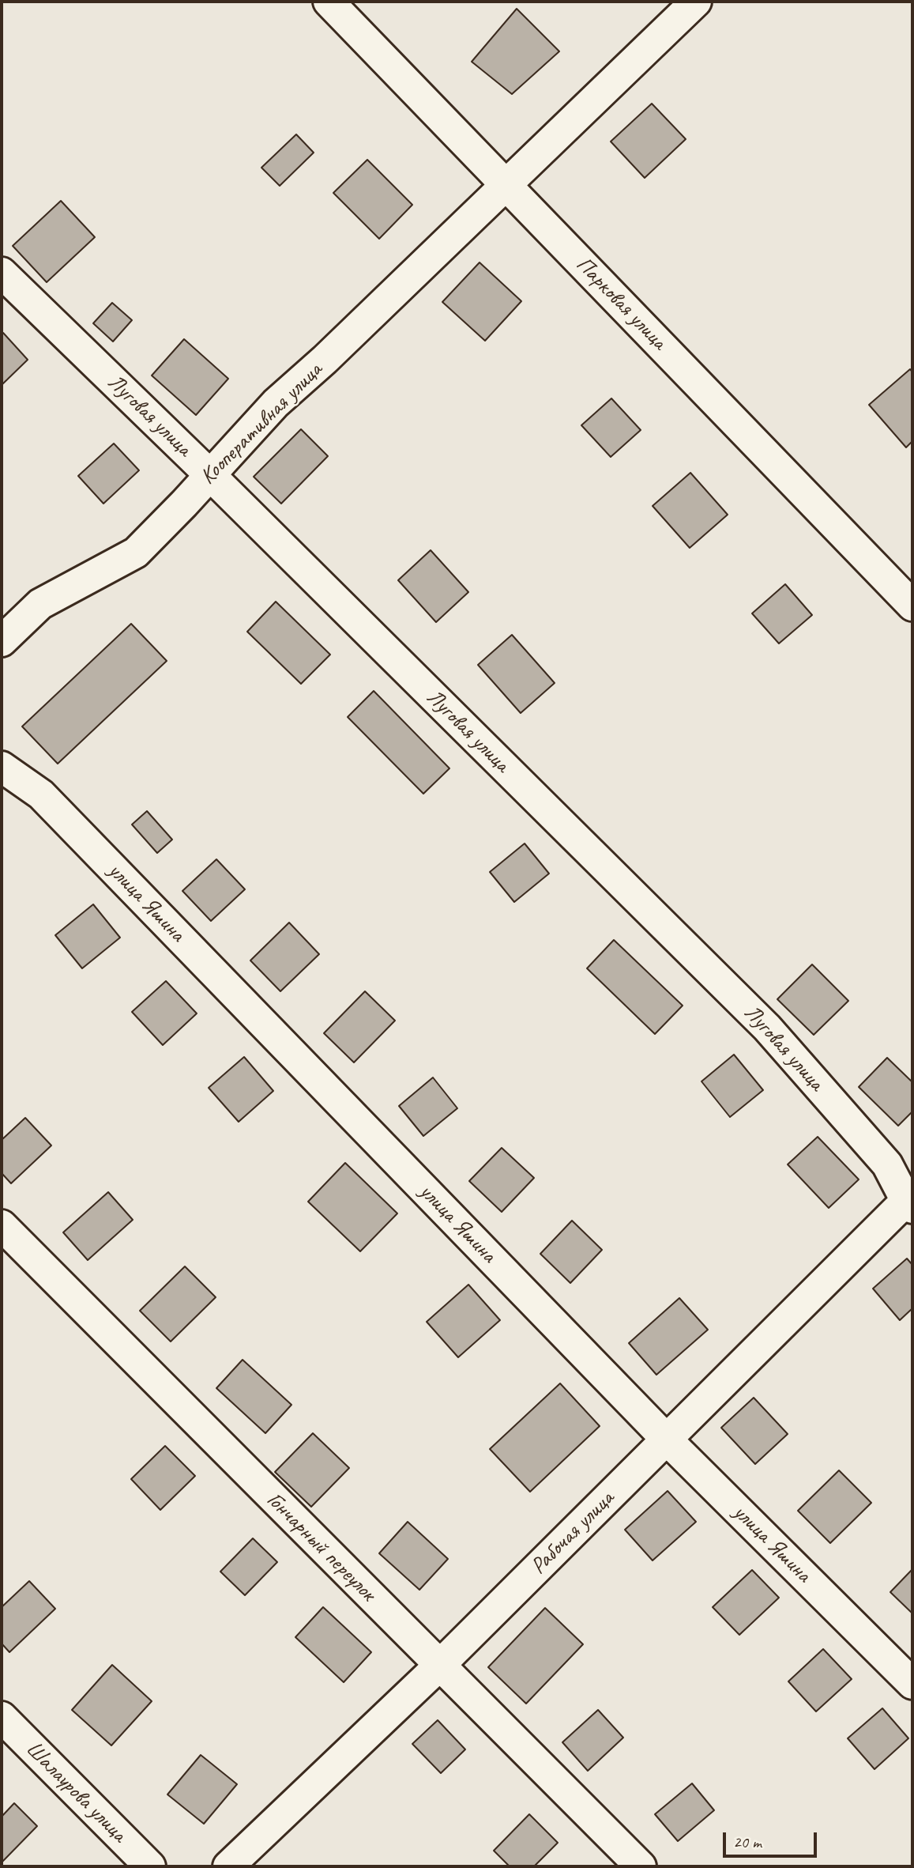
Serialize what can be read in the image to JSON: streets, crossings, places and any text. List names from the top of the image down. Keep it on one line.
{"streets":{"street":["Парковая улица","Луговая улица","Кооперативная улица","улица Яшина","Рабочая улица","Гончарный переулок","Шалаурова улица"]},"crossings":[["Парковая улица","Кооперативная улица"],["Луговая улица","Кооперативная улица"],["Луговая улица","Рабочая улица"],["улица Яшина","Рабочая улица"],["Рабочая улица","Гончарный переулок"]],"scale_bar":"20 m"}
